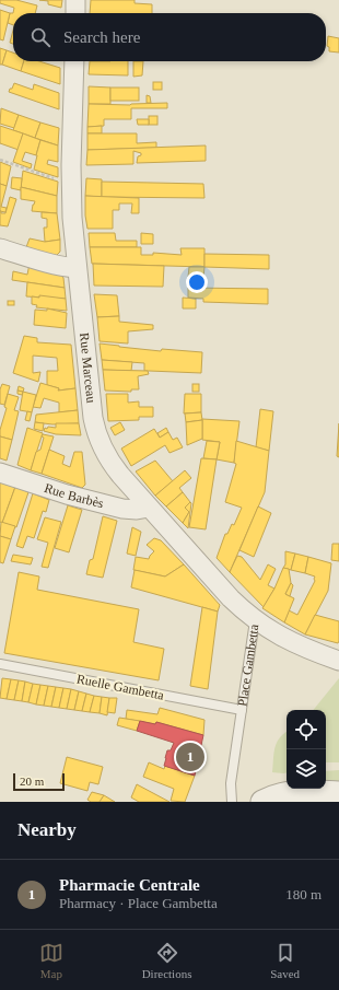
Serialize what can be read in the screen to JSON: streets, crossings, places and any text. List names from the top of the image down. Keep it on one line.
{"streets":{"street":["Rue Marceau","Rue Barbès","Place Gambetta"],"lane":["Ruelle Gambetta"]},"crossings":[["Rue Marceau","Rue Barbès"],["Rue Marceau","Place Gambetta"],["Place Gambetta","Ruelle Gambetta"]],"scale_bar":"20 m","page":{"search":"Search here","pins":"1","scale":"20 m","heading":"Nearby","list":[{"mark":"1","name":"Pharmacie Centrale","note":"Pharmacy · Place Gambetta","value":"180 m"}],"nav":["Map","Directions","Saved"]}}
